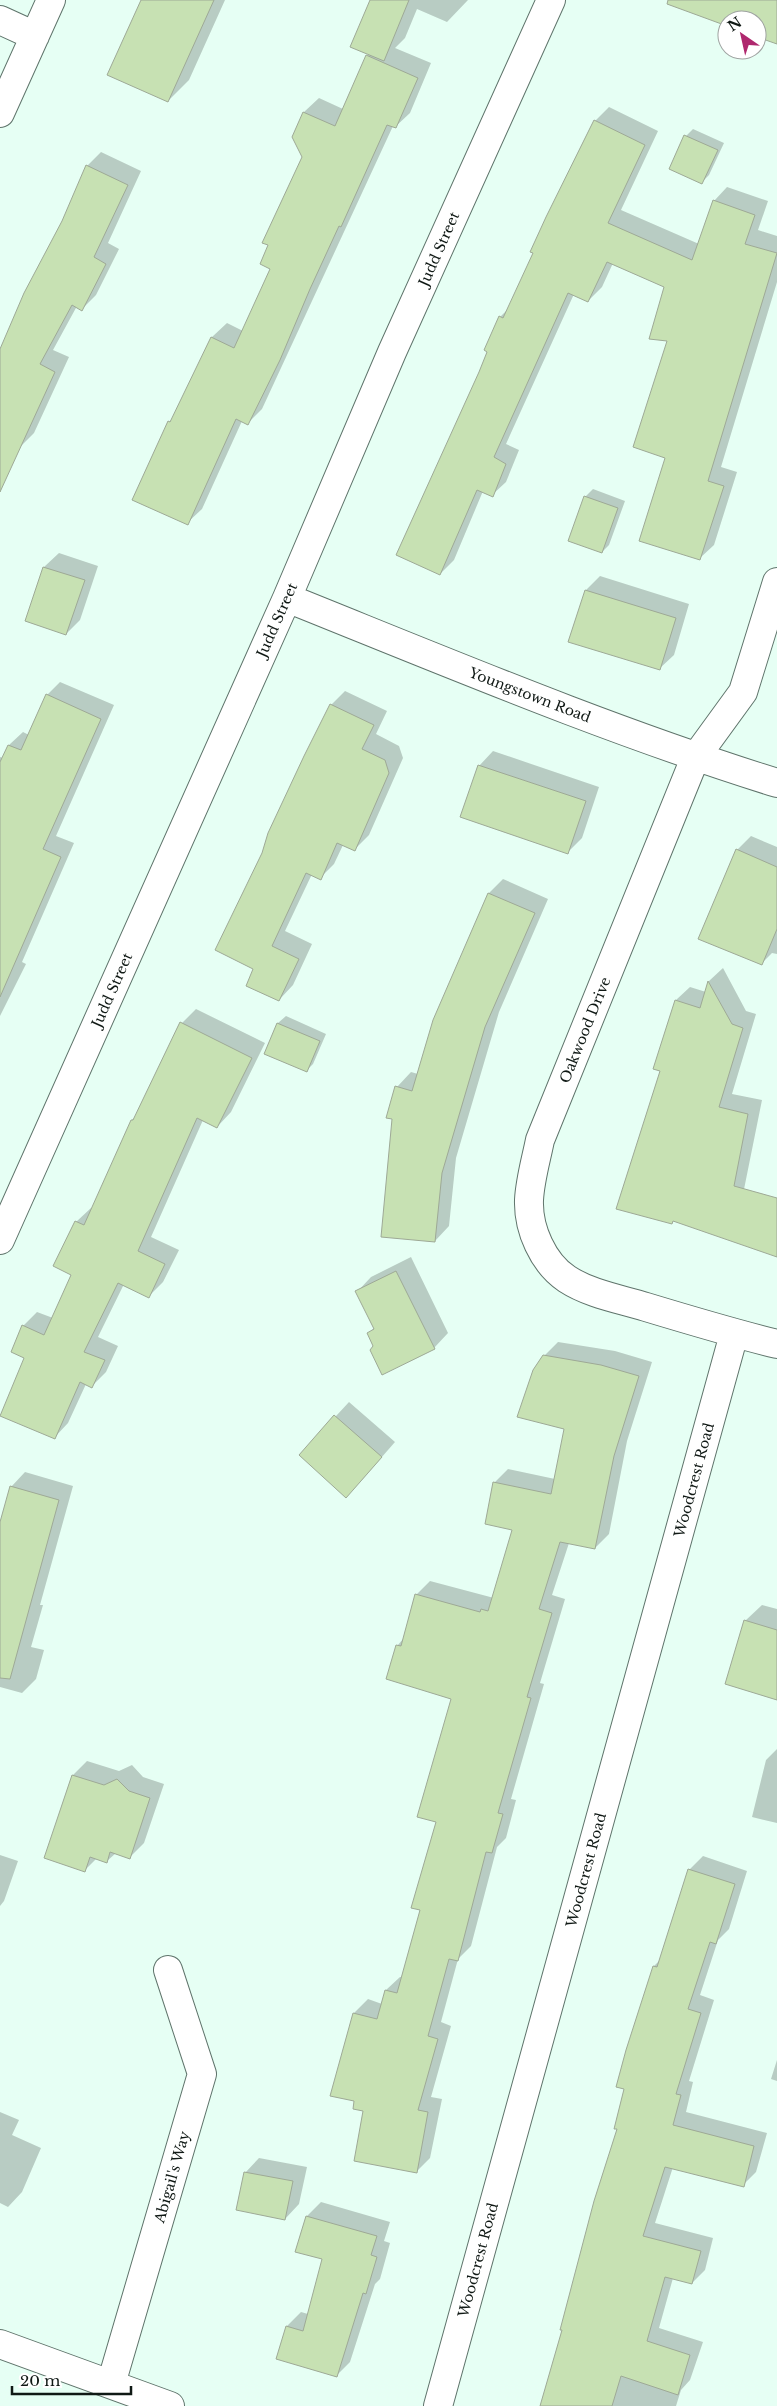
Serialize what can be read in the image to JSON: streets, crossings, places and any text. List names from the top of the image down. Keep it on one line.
{"streets":{"street":["Judd Street","Youngstown Road","Oakwood Drive","Woodcrest Road","Abigail's Way"]},"crossings":[["Judd Street","Youngstown Road"],["Youngstown Road","Oakwood Drive"],["Oakwood Drive","Woodcrest Road"]],"scale_bar":"20 m","north":"top left"}
